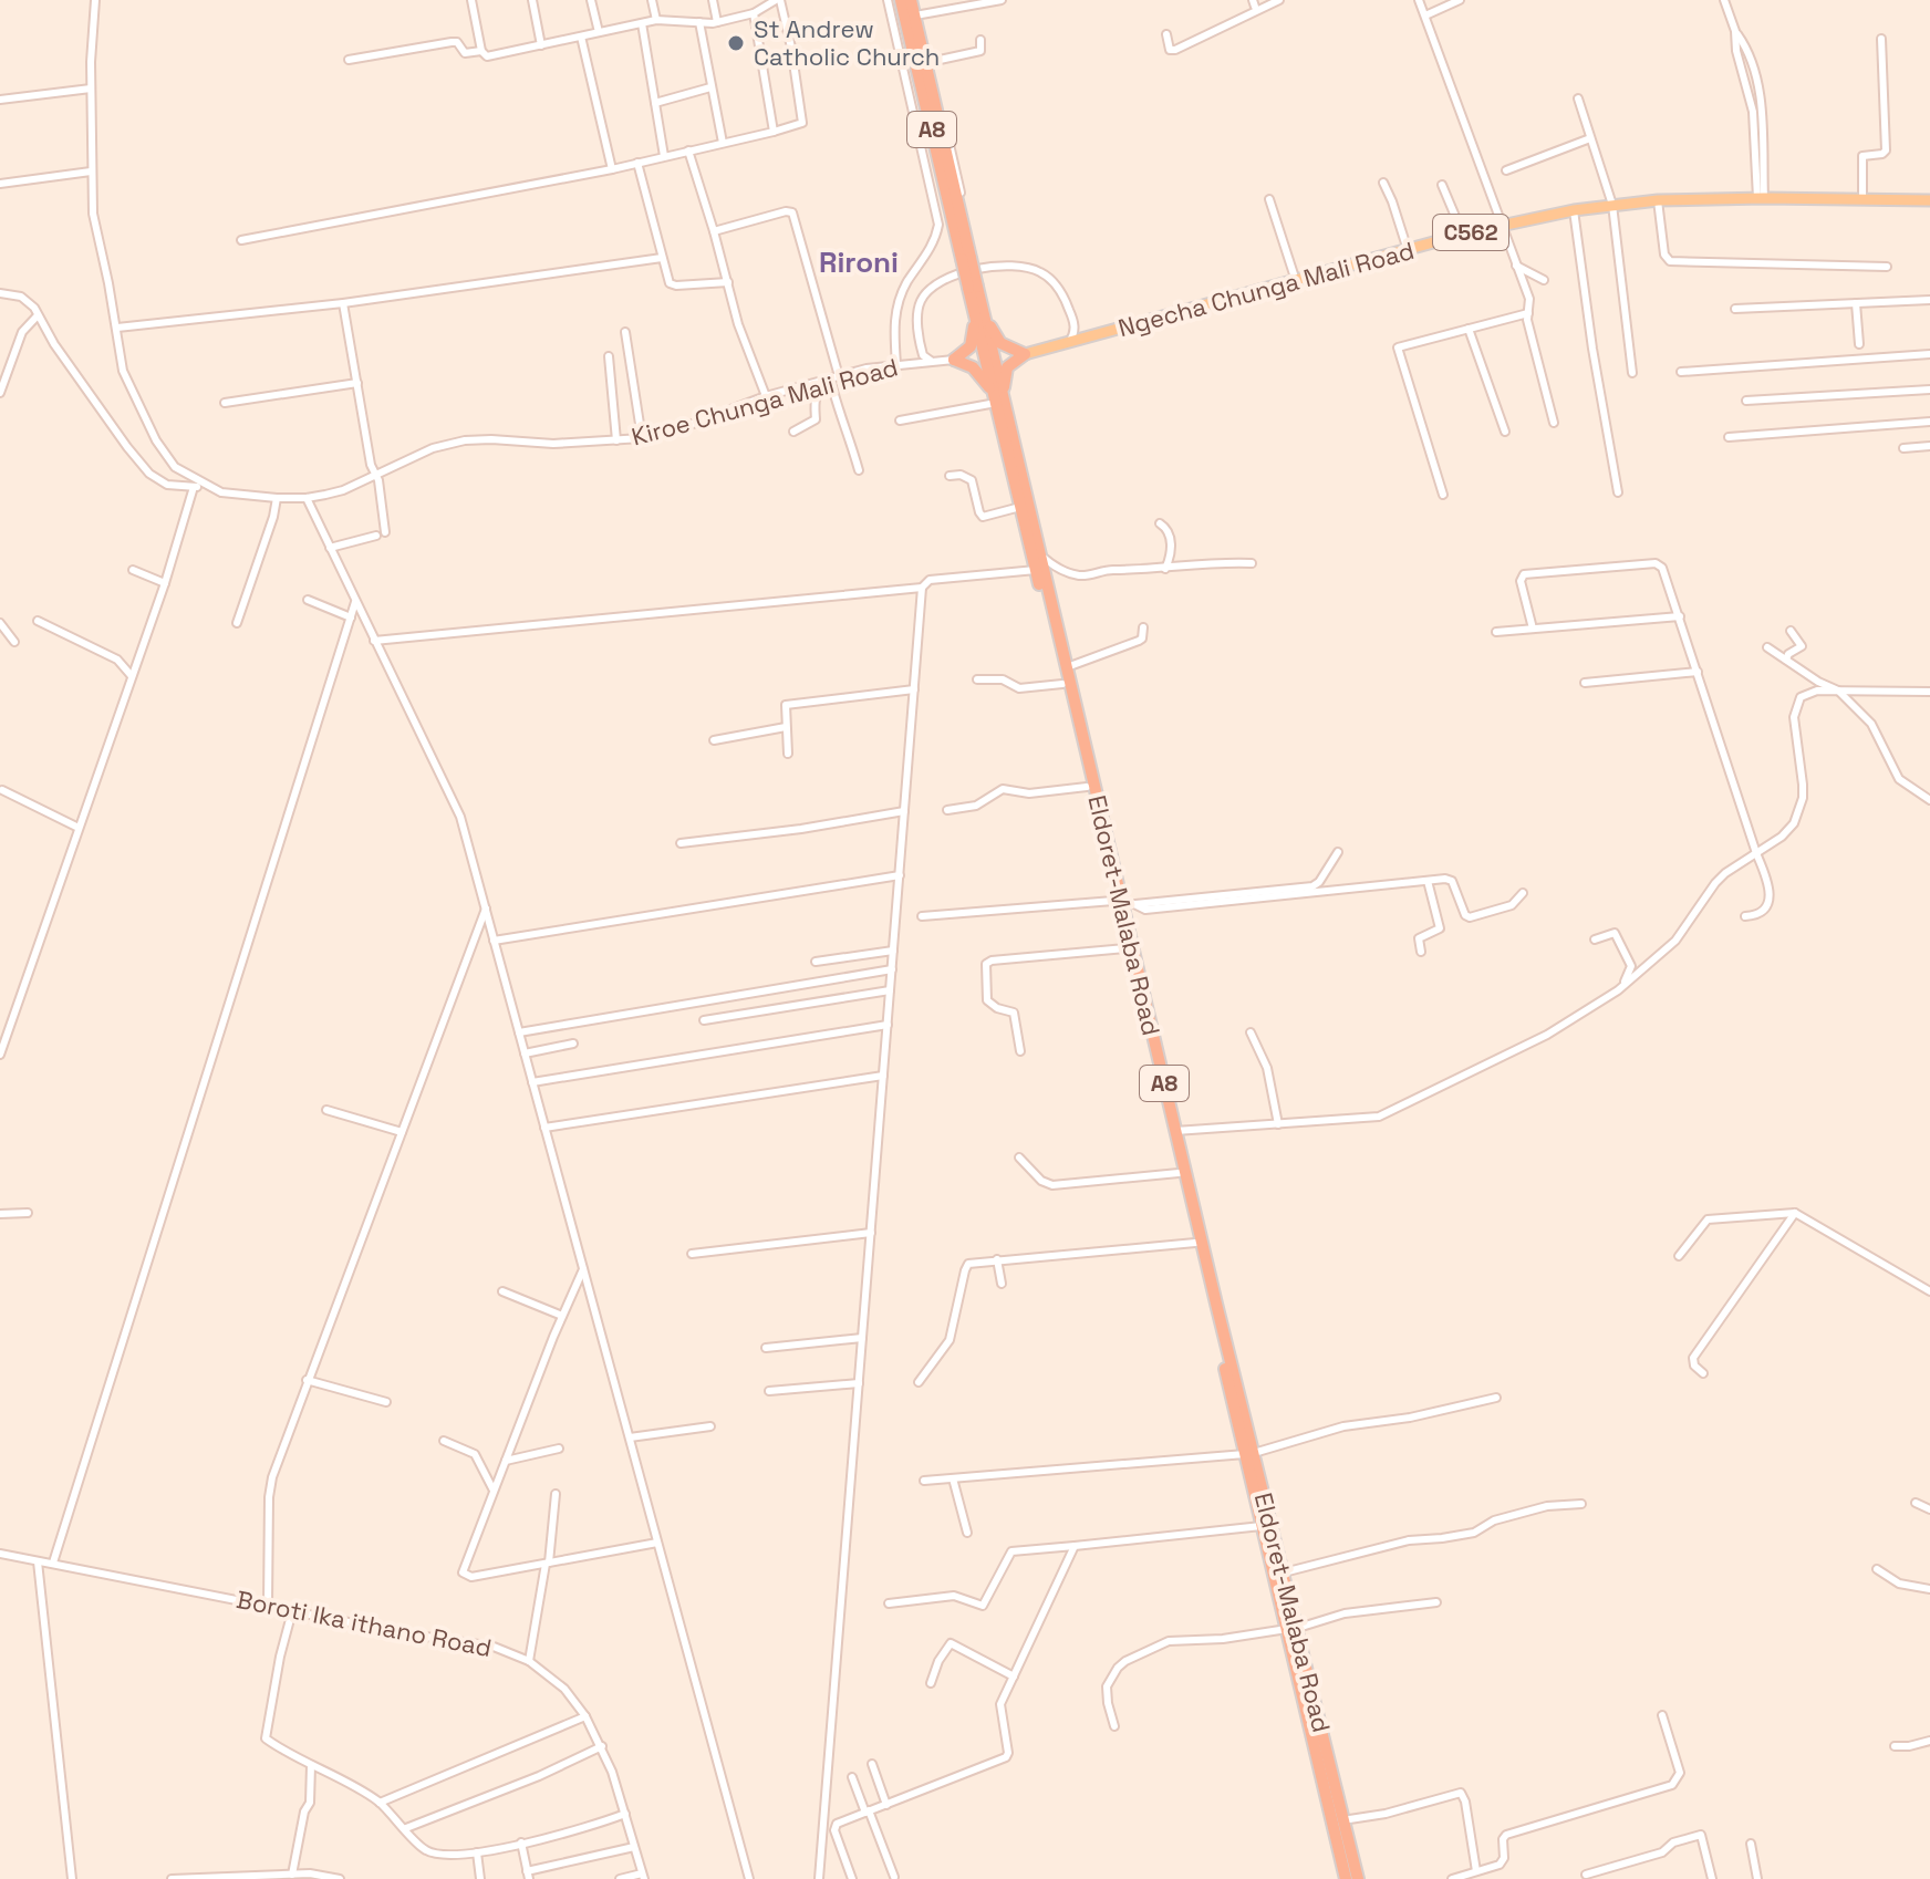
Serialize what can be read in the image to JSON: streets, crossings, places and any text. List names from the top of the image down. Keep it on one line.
{"streets":{"highway":["A8","Eldoret-Malaba Road"],"main road":["C562","Ngecha Chunga Mali Road"],"street":["Kiroe Chunga Mali Road","Boroti Ika ithano Road"]},"districts":["Rironi"],"places":["St Andrew Catholic Church"]}
